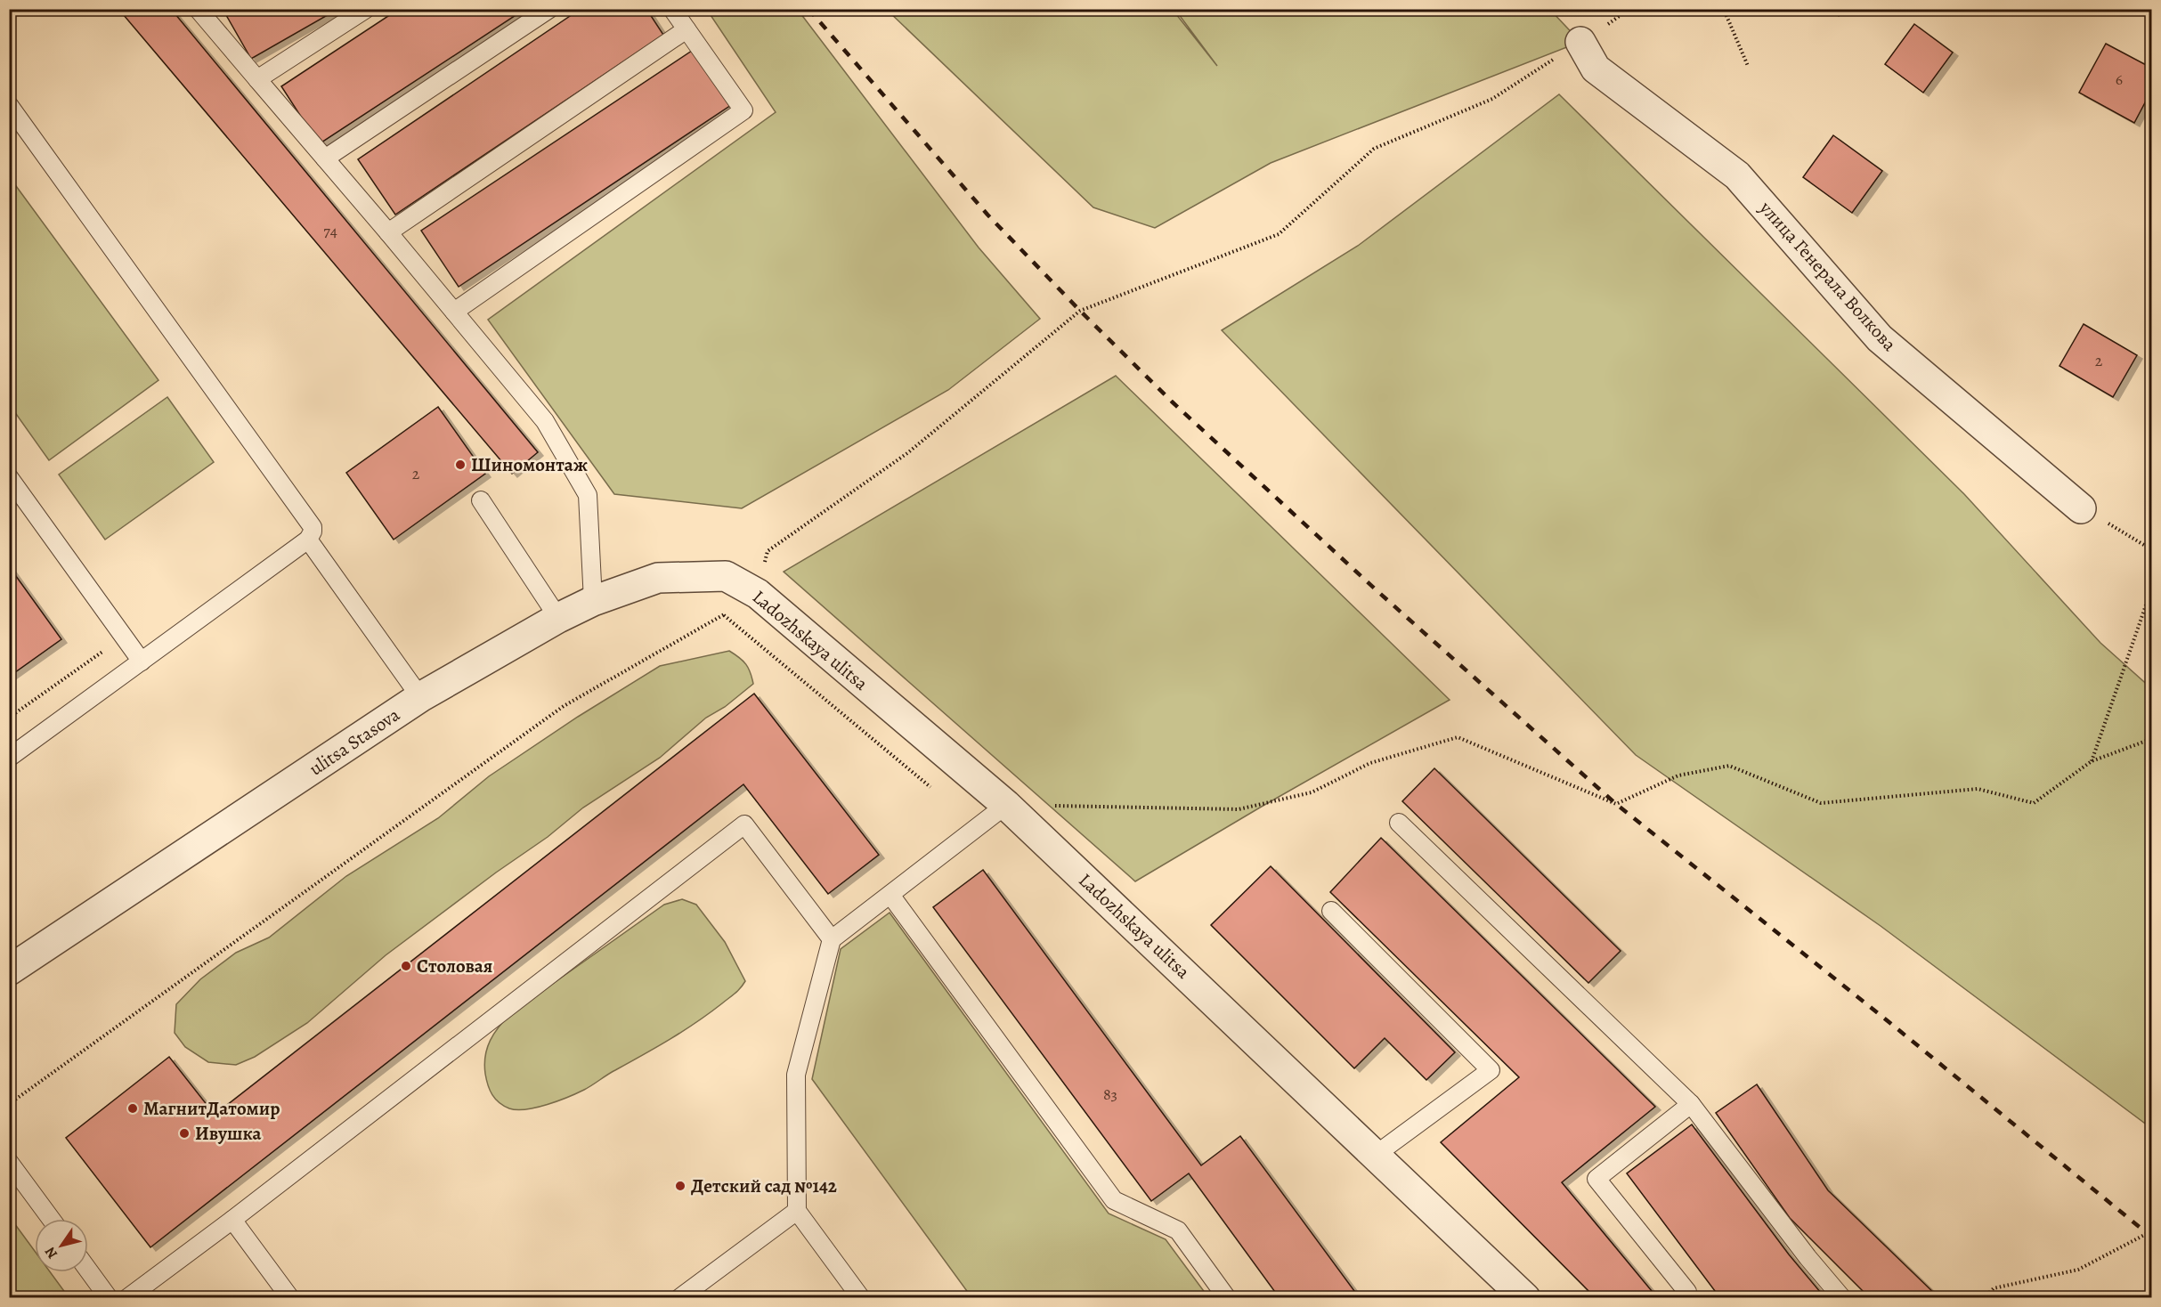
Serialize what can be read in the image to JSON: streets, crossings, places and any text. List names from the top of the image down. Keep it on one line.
{"streets":{"street":["улица Генерала Волкова","Ladozhskaya ulitsa","ulitsa Stasova"]},"crossings":[["Ladozhskaya ulitsa","ulitsa Stasova"]],"places":["Шиномонтаж","Столовая","МагнитДатомир","Ивушка","Детский сад №142"],"house_numbers":["6","74","2","2","83"],"north":"bottom left"}
